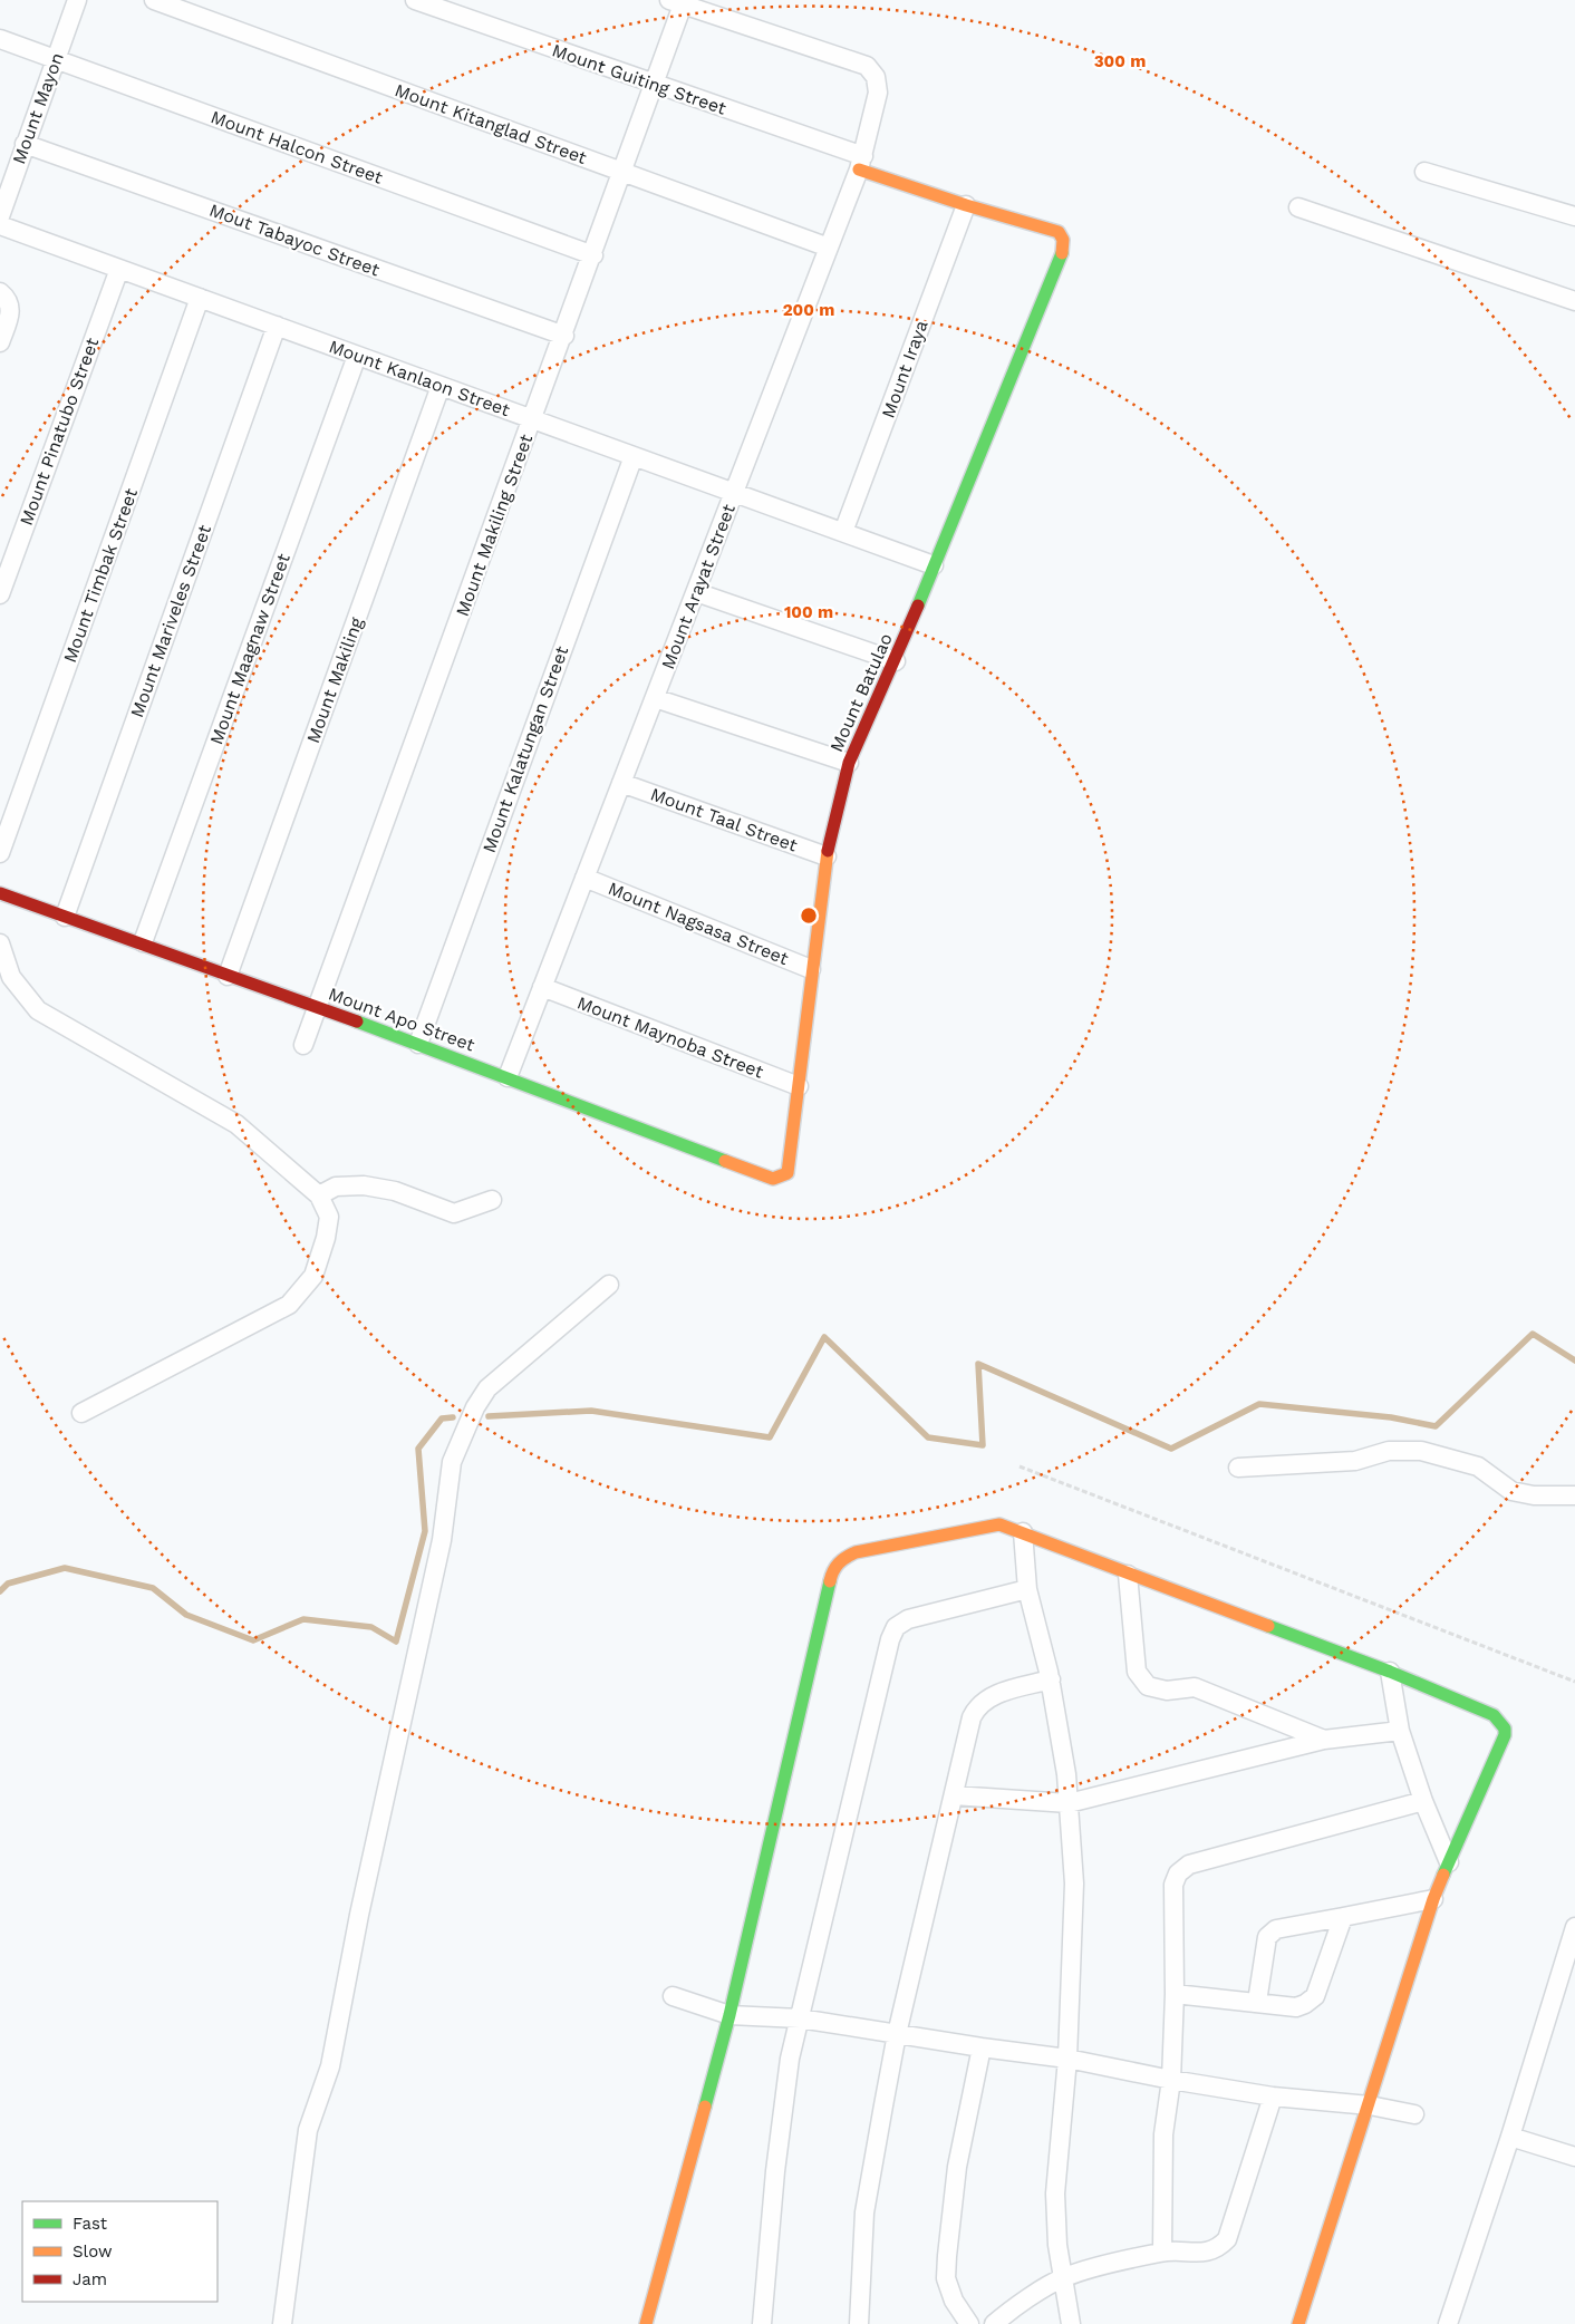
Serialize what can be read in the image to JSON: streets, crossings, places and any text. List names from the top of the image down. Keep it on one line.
{"streets":{"street":["Mount Guiting Street","Mount Mayon","Mount Kitanglad Street","Mount Halcon Street","Mout Tabayoc Street","Mount Iraya","Mount Kanlaon Street","Mount Pinatubo Street","Mount Makiling Street","Mount Timbak Street","Mount Arayat Street","Mount Mariveles Street","Mount Maagnaw Street","Mount Makiling","Mount Batulao","Mount Kalatungan Street","Mount Taal Street","Mount Nagsasa Street","Mount Apo Street","Mount Maynoba Street"]},"crossings":[["Mount Guiting Street","Mount Iraya"],["Mount Guiting Street","Mount Makiling Street"],["Mount Guiting Street","Mount Arayat Street"],["Mount Guiting Street","Mount Batulao"],["Mount Mayon","Mount Halcon Street"],["Mount Mayon","Mout Tabayoc Street"],["Mount Kitanglad Street","Mount Makiling Street"],["Mount Kitanglad Street","Mount Arayat Street"],["Mount Halcon Street","Mount Makiling Street"],["Mout Tabayoc Street","Mount Makiling Street"],["Mount Iraya","Mount Kanlaon Street"],["Mount Kanlaon Street","Mount Pinatubo Street"],["Mount Kanlaon Street","Mount Makiling Street"],["Mount Kanlaon Street","Mount Timbak Street"],["Mount Kanlaon Street","Mount Arayat Street"],["Mount Kanlaon Street","Mount Mariveles Street"],["Mount Kanlaon Street","Mount Maagnaw Street"],["Mount Kanlaon Street","Mount Makiling"],["Mount Kanlaon Street","Mount Batulao"],["Mount Kanlaon Street","Mount Kalatungan Street"],["Mount Makiling Street","Mount Arayat Street"],["Mount Makiling Street","Mount Apo Street"],["Mount Arayat Street","Mount Taal Street"],["Mount Arayat Street","Mount Nagsasa Street"],["Mount Arayat Street","Mount Apo Street"],["Mount Arayat Street","Mount Maynoba Street"],["Mount Mariveles Street","Mount Apo Street"],["Mount Maagnaw Street","Mount Apo Street"],["Mount Makiling","Mount Apo Street"],["Mount Batulao","Mount Taal Street"],["Mount Batulao","Mount Nagsasa Street"],["Mount Batulao","Mount Apo Street"],["Mount Batulao","Mount Maynoba Street"],["Mount Kalatungan Street","Mount Apo Street"]],"legend":["Fast","Slow","Jam"],"rings":["300 m","200 m","100 m"]}
